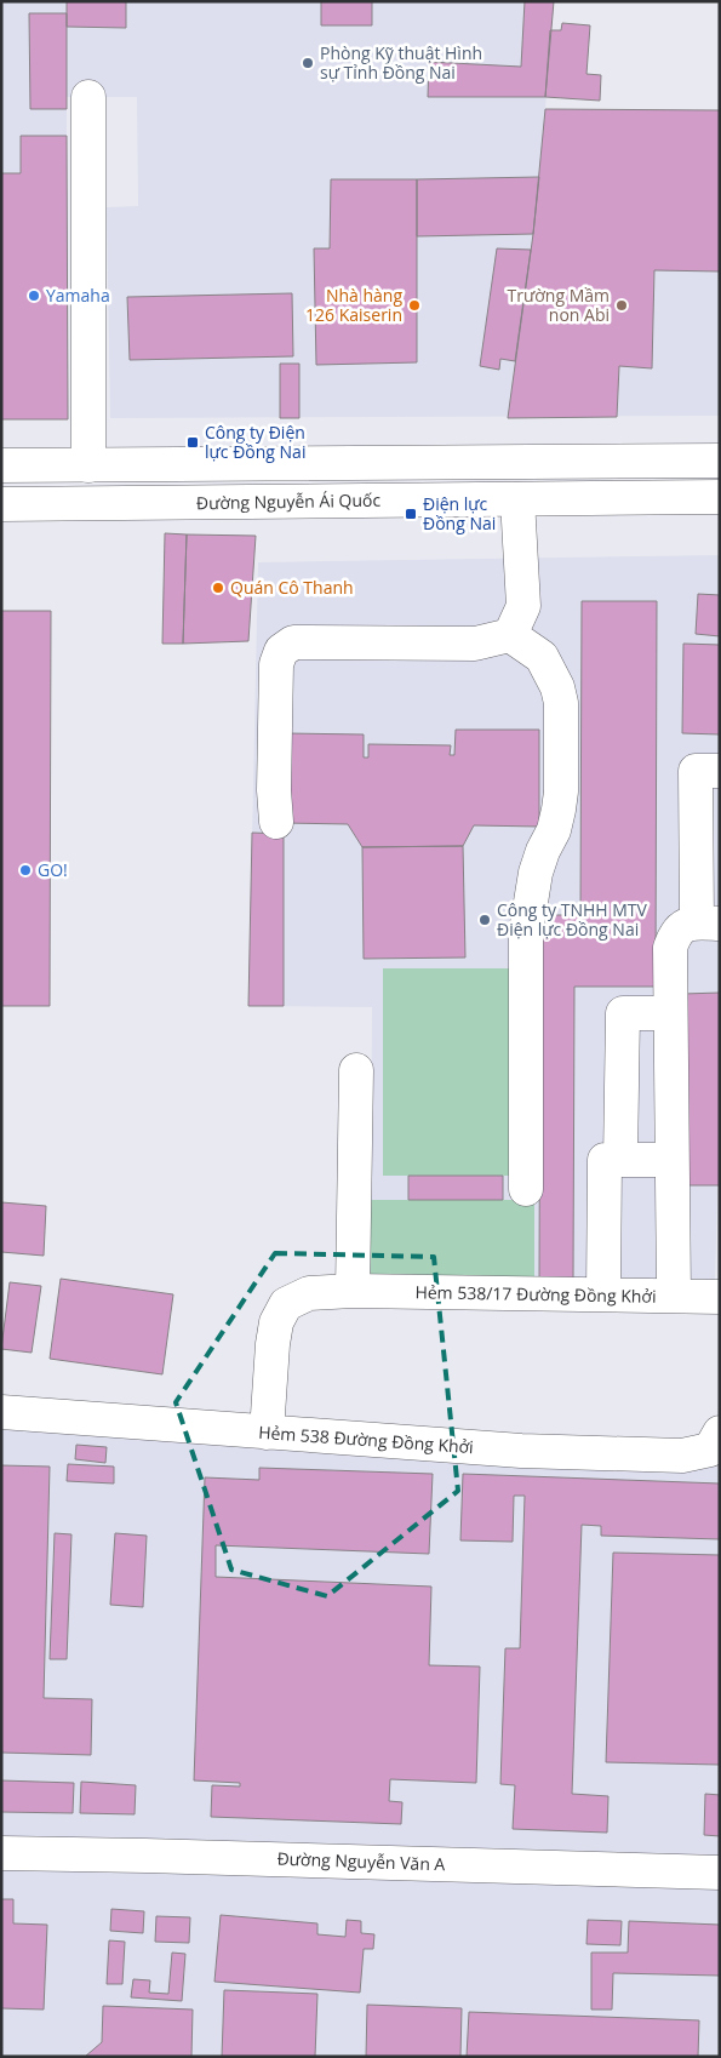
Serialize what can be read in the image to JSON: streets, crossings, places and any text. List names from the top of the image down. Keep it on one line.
{"streets":{"street":["Đường Nguyễn Ái Quốc","Hẻm 538/17 Đường Đồng Khởi","Hẻm 538 Đường Đồng Khởi","Đường Nguyễn Văn A"]},"crossings":[["Hẻm 538/17 Đường Đồng Khởi","Hẻm 538 Đường Đồng Khởi"]],"places":{"other":["Phòng Kỹ thuật Hình sự Tỉnh Đồng Nai","Yamaha","Nhà hàng 126 Kaiserin","Trường Mầm non Abi","Quán Cô Thanh","GO!","Công ty TNHH MTV Điện lực Đồng Nai"],"transit":["Công ty Điện lực Đồng Nai","Điện lực Đồng Nai"]}}
